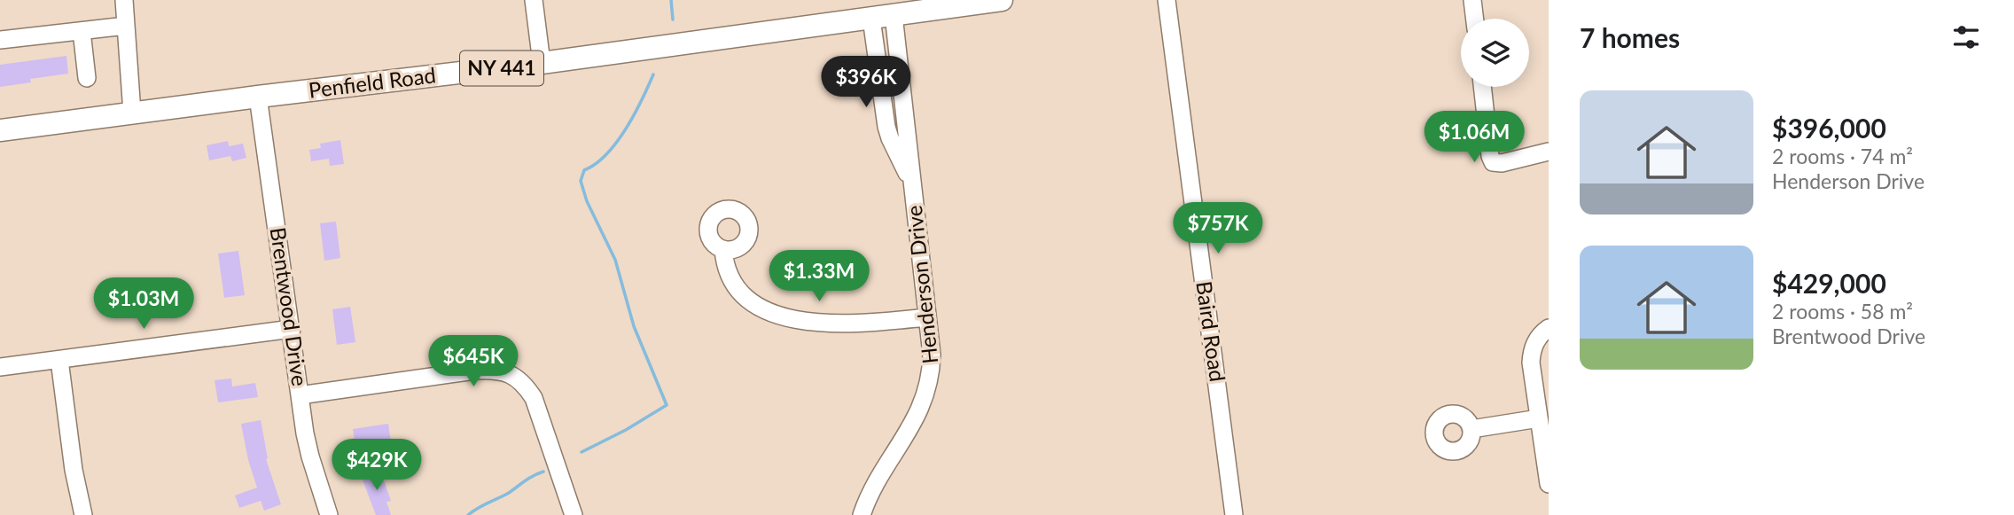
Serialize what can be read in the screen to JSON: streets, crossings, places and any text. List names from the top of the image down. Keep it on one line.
{"streets":{"main road":["NY 441","Penfield Road"],"street":["Henderson Drive","Brentwood Drive","Baird Road"]},"crossings":[["Penfield Road","Henderson Drive"],["Penfield Road","Brentwood Drive"]],"page":{"heading":"7 homes","price":["$396K","$1.06M","$757K","$1.33M","$1.03M","$645K","$429K"],"list":[{"name":"$396,000","note":"2 rooms · 74 m² · Henderson Drive"},{"name":"$429,000","note":"2 rooms · 58 m² · Brentwood Drive"}]}}
